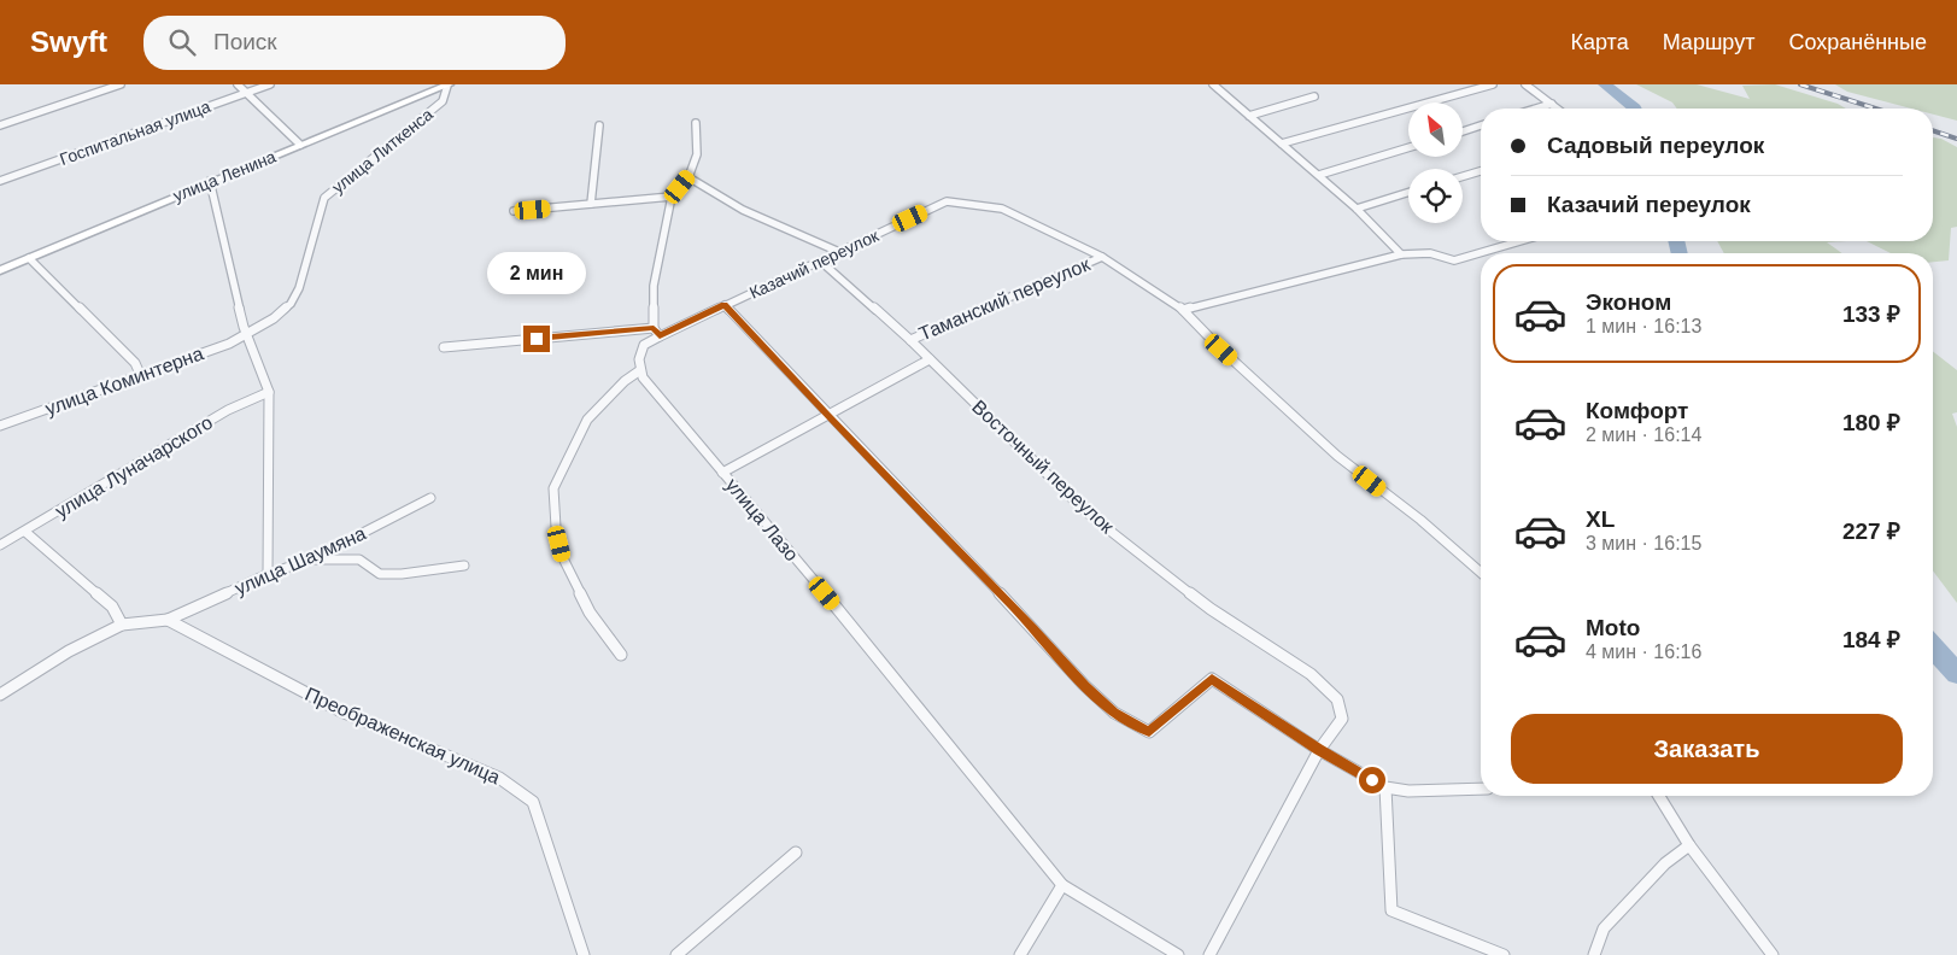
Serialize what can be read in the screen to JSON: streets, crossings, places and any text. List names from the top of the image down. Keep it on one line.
{"streets":{"street":["Госпитальная улица","улица Литкенса","улица Ленина","Казачий переулок","Таманский переулок","улица Коминтерна","улица Луначарского","Восточный переулок","улица Лазо","улица Шаумяна","Преображенская улица"]},"crossings":[["улица Литкенса","улица Ленина"],["улица Литкенса","улица Коминтерна"],["Казачий переулок","Таманский переулок"],["Казачий переулок","Восточный переулок"],["Таманский переулок","Восточный переулок"],["улица Шаумяна","Преображенская улица"]],"north":"top left","page":{"header":"Swyft","search":"Поиск","nav":["Карта","Маршрут","Сохранённые"],"banner":["Садовый переулок","Казачий переулок"],"bubble":"2 мин","list":[{"name":"Эконом","note":"1 мин · 16:13","value":"133 ₽"},{"name":"Комфорт","note":"2 мин · 16:14","value":"180 ₽"},{"name":"XL","note":"3 мин · 16:15","value":"227 ₽"},{"name":"Moto","note":"4 мин · 16:16","value":"184 ₽"}],"buttons":"Заказать"}}
